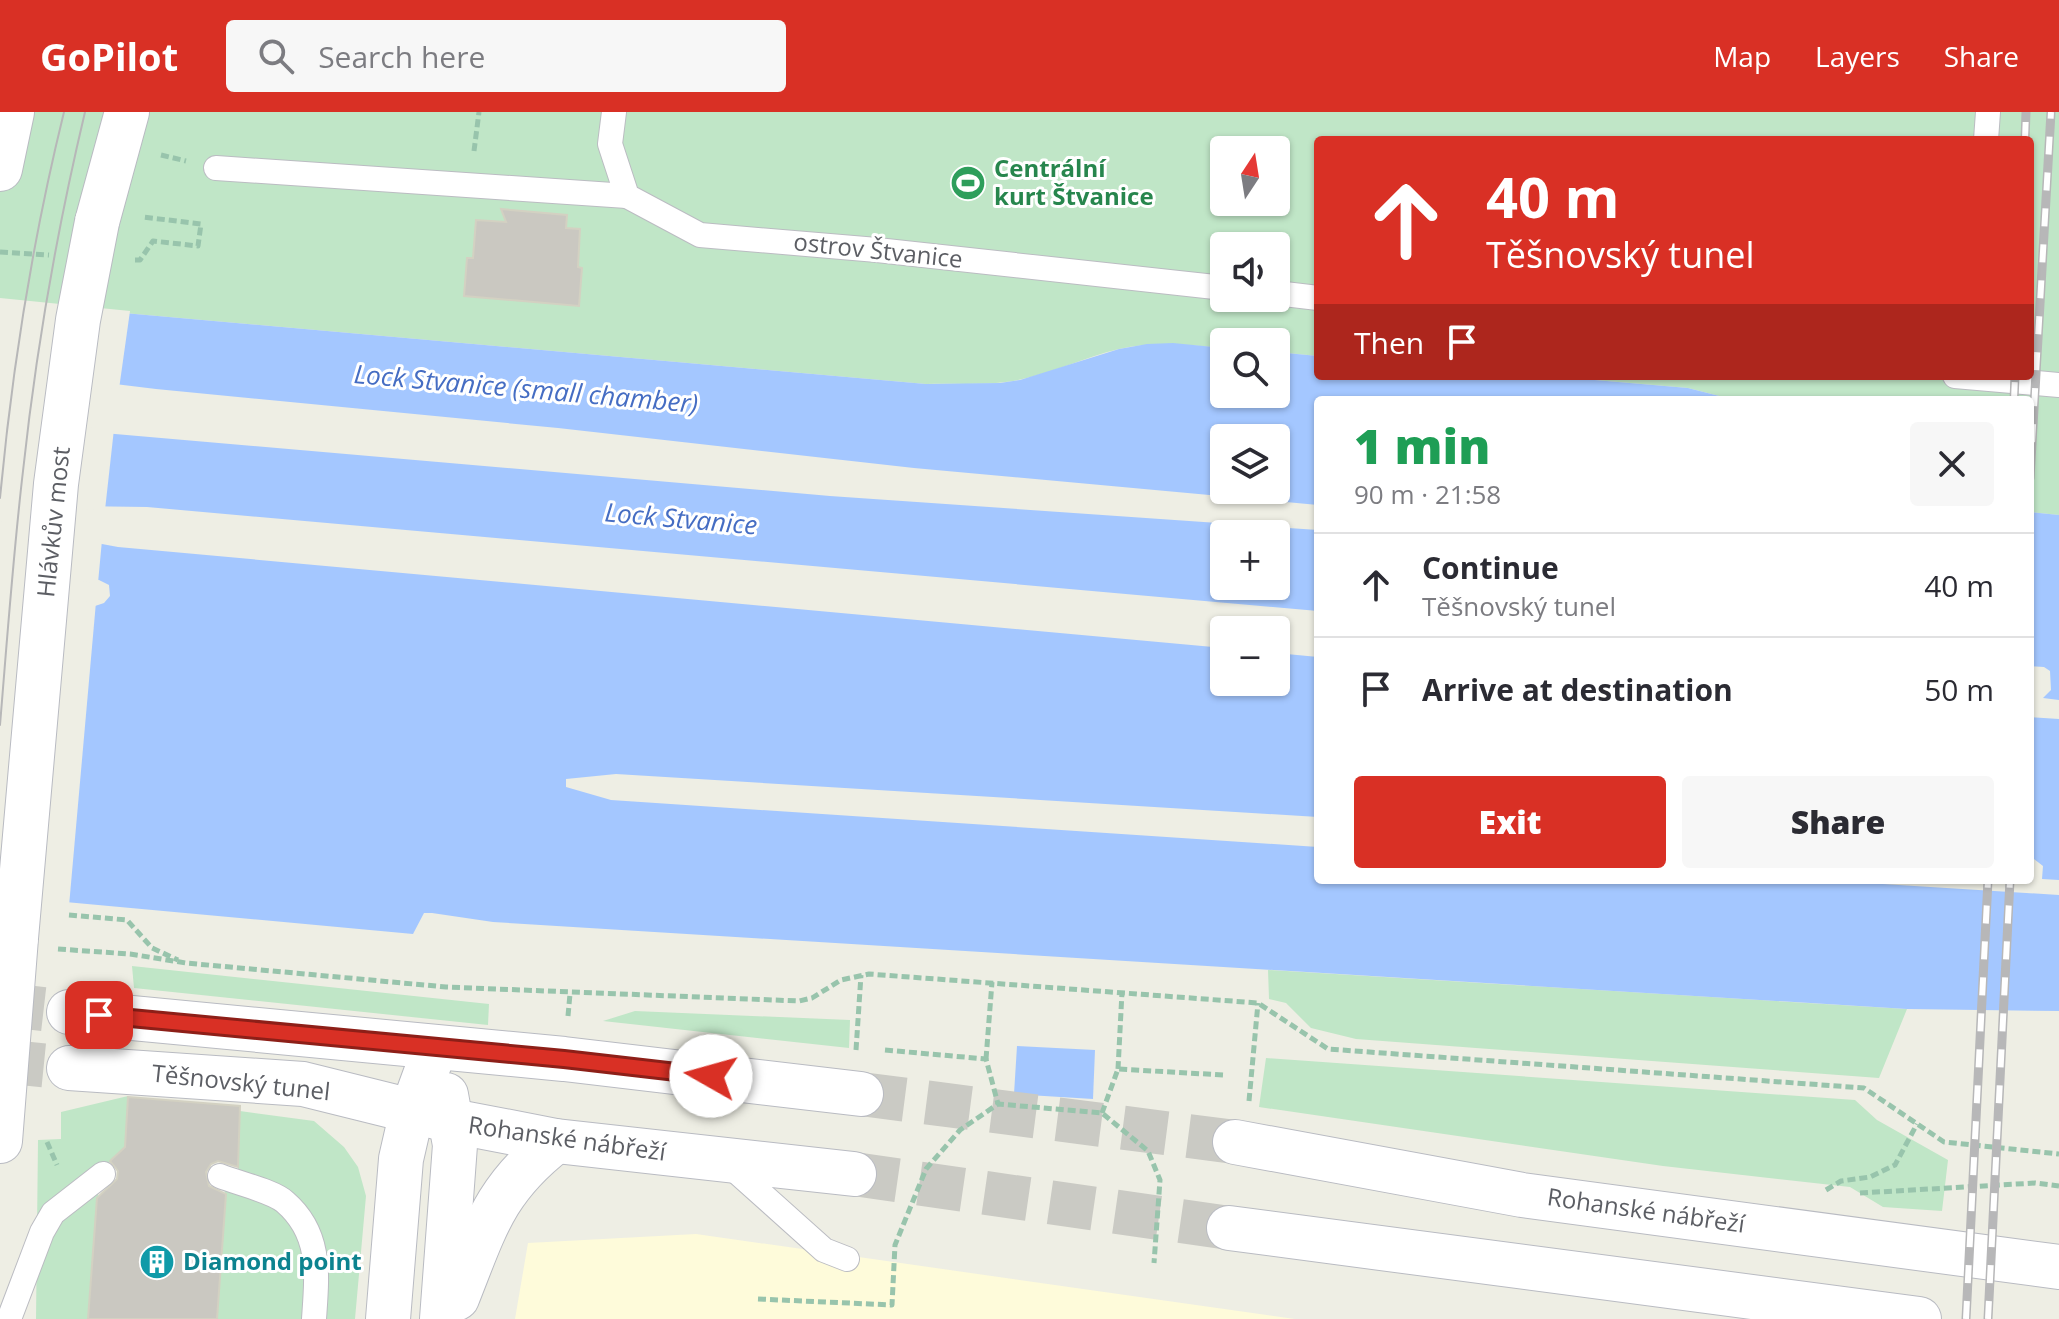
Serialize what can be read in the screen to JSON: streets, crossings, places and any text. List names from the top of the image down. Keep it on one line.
{"streets":{"main road":["Hlávkův most","Těšnovský tunel","Rohanské nábřeží"],"lane":["ostrov Štvanice"]},"crossings":[["Těšnovský tunel","Rohanské nábřeží"]],"water":["Lock Stvanice (small chamber)","Lock Stvanice"],"places":{"sports":["Centrální kurt Štvanice"],"building":["Diamond point"]},"north":"top","page":{"header":"GoPilot","search":"Search here","nav":["Map","Layers","Share"],"map_buttons":["+","−"],"turn":["40 m","Těšnovský tunel"],"then":"Then","heading":["1 min","90 m · 21:58"],"list":[{"name":"Continue","note":"Těšnovský tunel","value":"40 m"},{"name":"Arrive at destination","value":"50 m"}],"buttons":["Exit","Share"]}}
